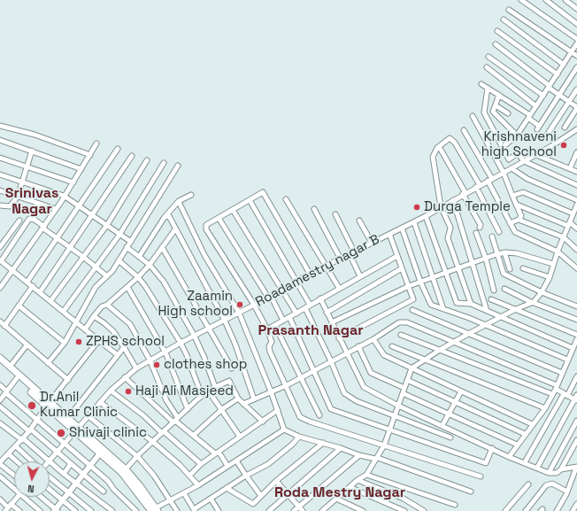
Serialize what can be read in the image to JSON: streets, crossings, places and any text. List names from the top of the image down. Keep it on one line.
{"streets":{"street":["Roadamestry nagar B"]},"districts":["Srinivas Nagar","Prasanth Nagar","Roda Mestry Nagar"],"places":["Krishnaveni high School","Durga Temple","Zaamin High school","ZPHS school","clothes shop","Haji Ali Masjeed","Dr.Anil Kumar Clinic","Shivaji clinic"],"north":"bottom"}
